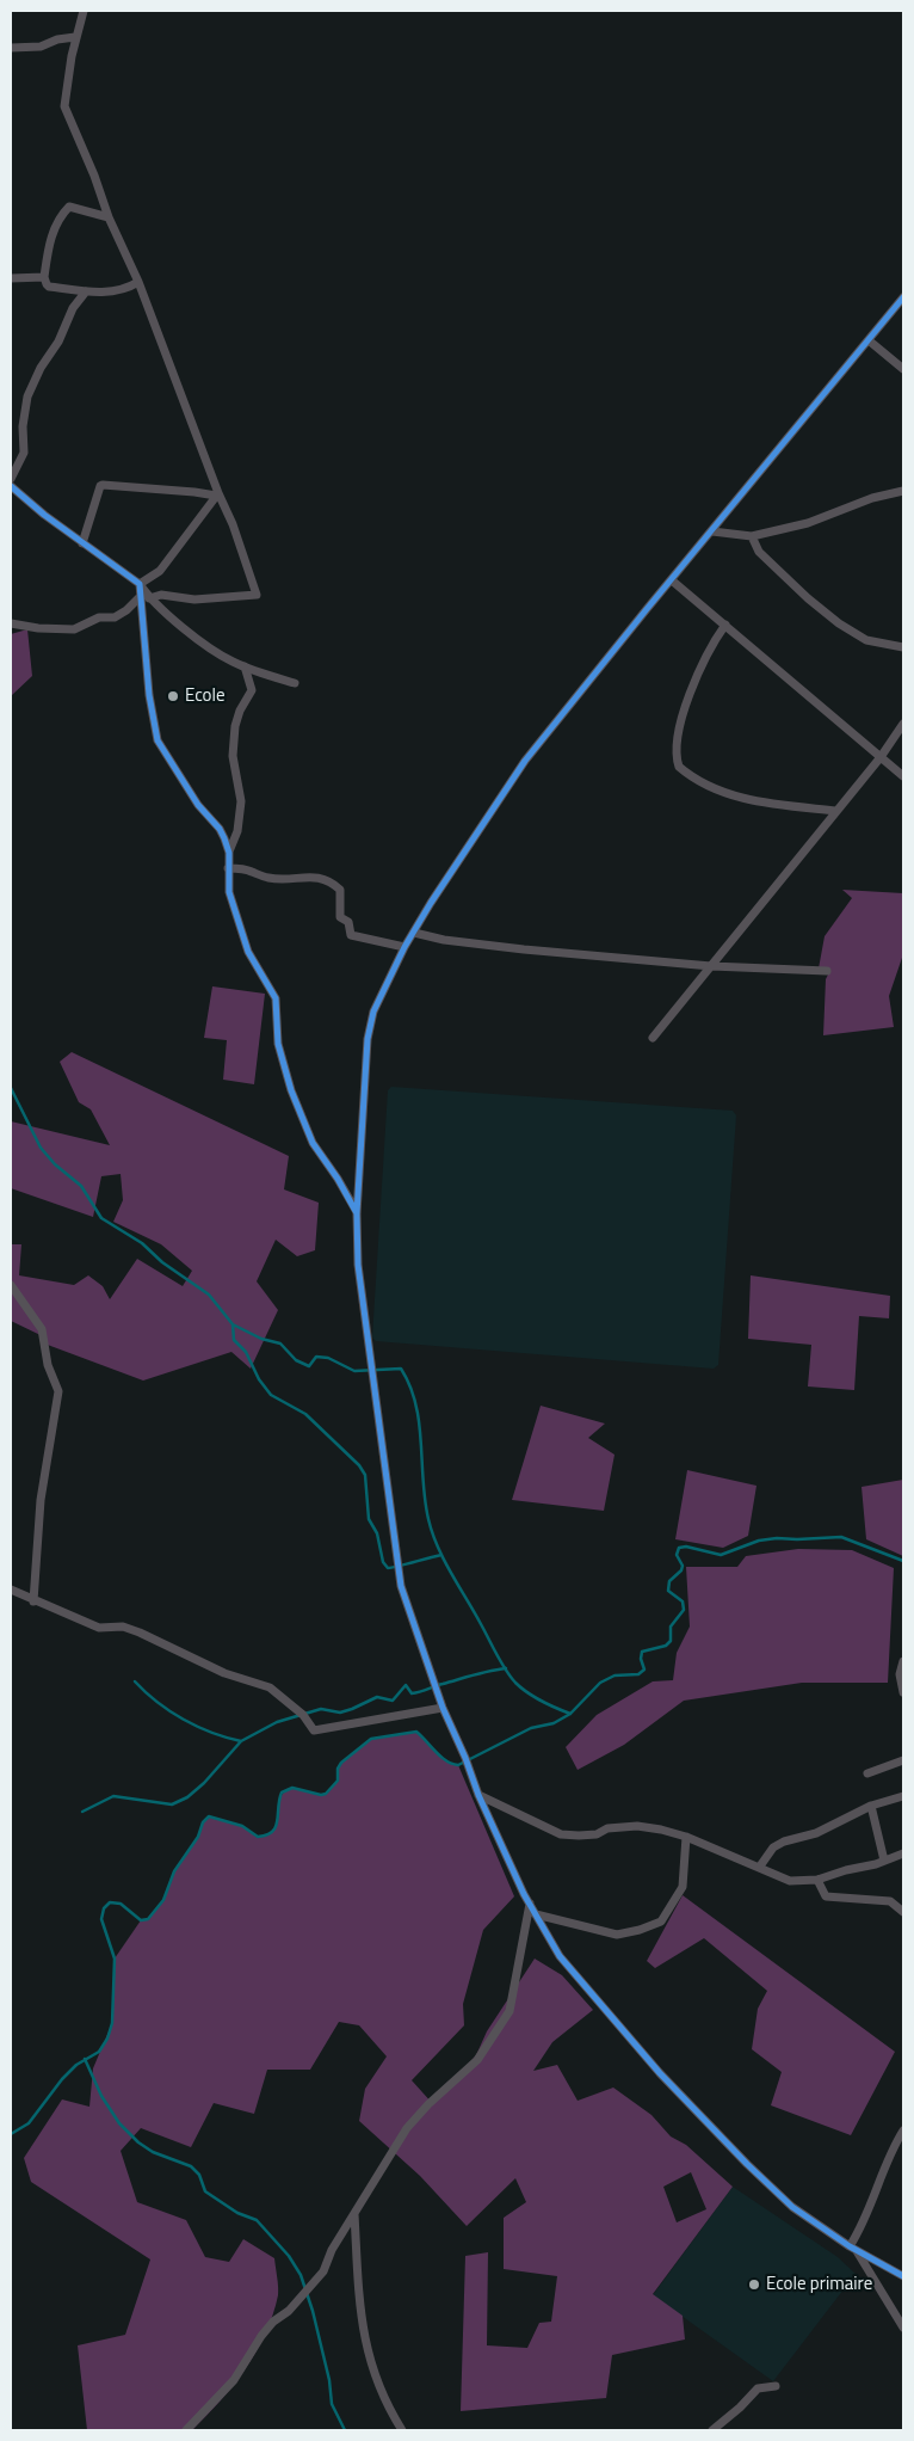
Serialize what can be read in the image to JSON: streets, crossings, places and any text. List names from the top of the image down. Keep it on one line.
{"places":["Ecole","Ecole primaire"]}
